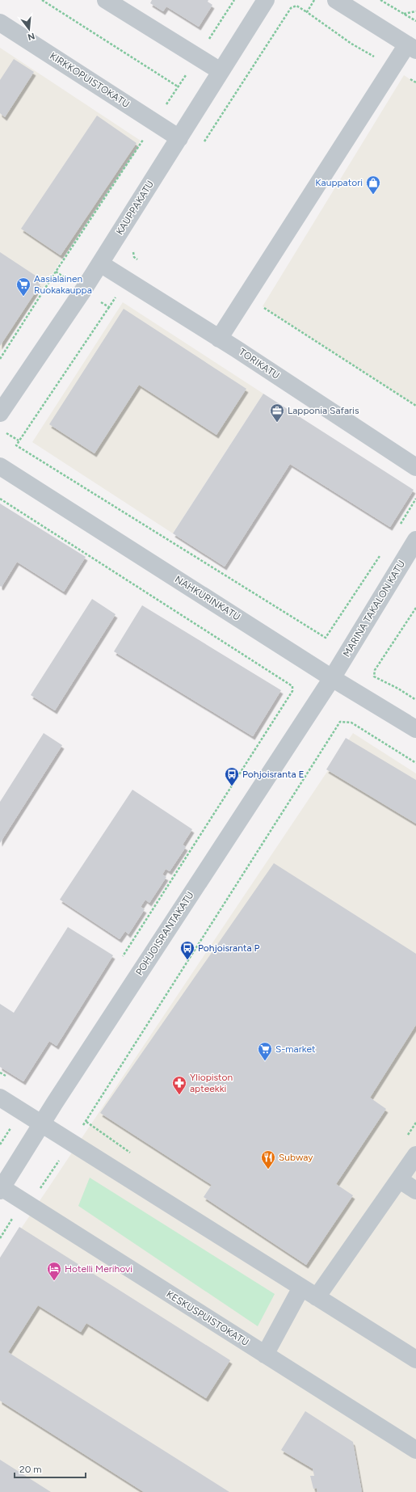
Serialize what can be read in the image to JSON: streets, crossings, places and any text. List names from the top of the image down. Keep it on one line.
{"streets":{"street":["KIRKKOPUISTOKATU","KAUPPAKATU","TORIKATU","NAHKURINKATU","MARINA TAKALON KATU","POHJOISRANTAKATU","KESKUSPUISTOKATU"]},"crossings":[["KIRKKOPUISTOKATU","KAUPPAKATU"],["KAUPPAKATU","TORIKATU"],["NAHKURINKATU","MARINA TAKALON KATU"],["NAHKURINKATU","POHJOISRANTAKATU"],["MARINA TAKALON KATU","POHJOISRANTAKATU"],["POHJOISRANTAKATU","KESKUSPUISTOKATU"]],"places":{"shop":["Kauppatori"],"supermarket":["Aasialainen Ruokakauppa","S-market"],"office":["Lapponia Safaris"],"bus stop":["Pohjoisranta E","Pohjoisranta P"],"pharmacy":["Yliopiston apteekki"],"restaurant":["Subway"],"hotel":["Hotelli Merihovi"]},"scale_bar":"20 m","north":"bottom"}
